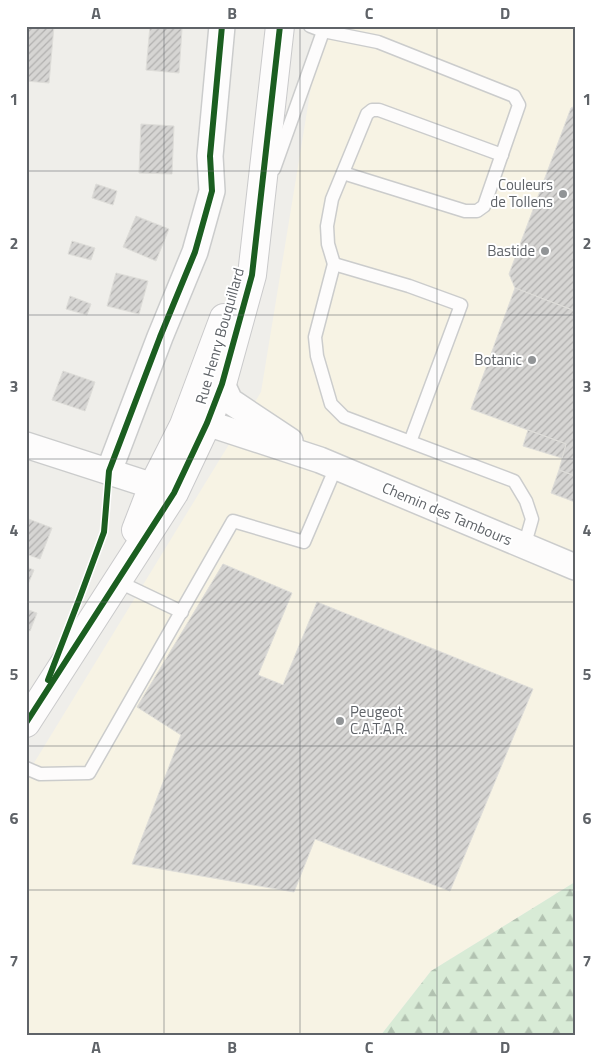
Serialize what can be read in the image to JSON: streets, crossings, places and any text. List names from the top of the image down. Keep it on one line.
{"streets":{"main road":["Rue Henry Bouquillard"],"street":["Chemin des Tambours"]},"crossings":[["Rue Henry Bouquillard","Chemin des Tambours"]],"places":["Couleurs de Tollens","Bastide","Botanic","Peugeot C.A.T.A.R."],"grid":{"columns":["A","B","C","D"],"rows":["1","2","3","4","5","6","7"]}}
